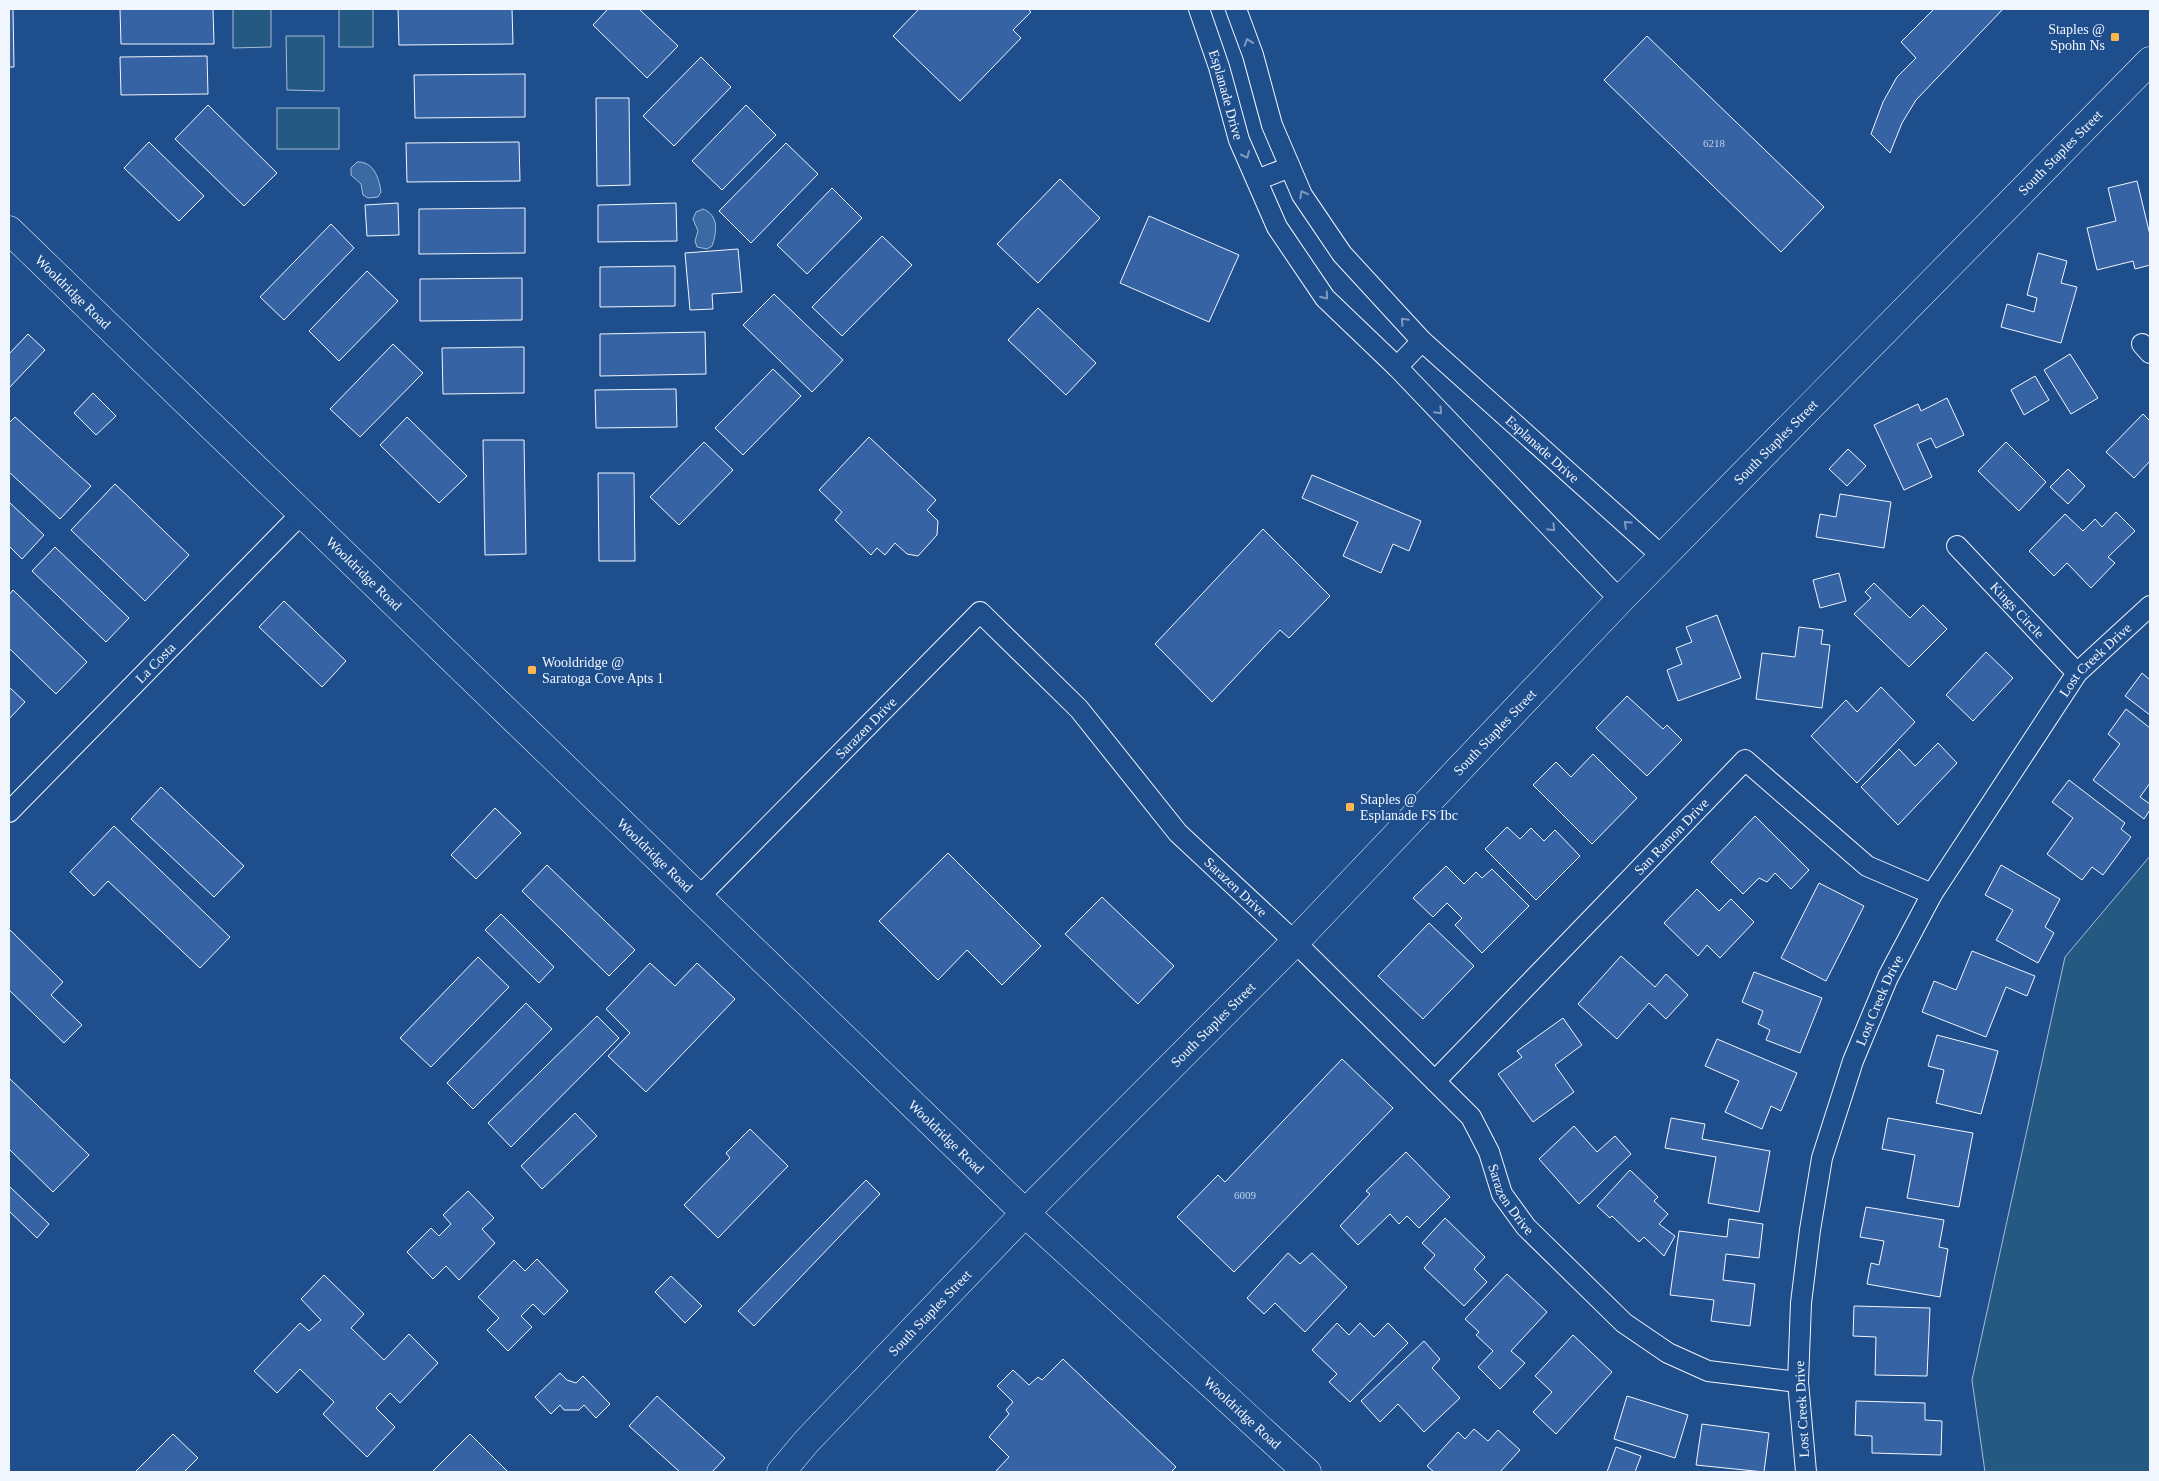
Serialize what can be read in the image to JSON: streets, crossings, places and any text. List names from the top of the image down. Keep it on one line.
{"streets":{"main road":["South Staples Street","Wooldridge Road"],"street":["Esplanade Drive","Kings Circle","Lost Creek Drive","La Costa","Sarazen Drive","San Ramon Drive"]},"crossings":[["Esplanade Drive","South Staples Street"],["South Staples Street","Wooldridge Road"],["South Staples Street","Sarazen Drive"],["Wooldridge Road","La Costa"],["Wooldridge Road","Sarazen Drive"],["Kings Circle","Lost Creek Drive"],["Lost Creek Drive","Sarazen Drive"],["Lost Creek Drive","San Ramon Drive"],["Sarazen Drive","San Ramon Drive"]],"places":{"transit":["Staples @ Spohn Ns","Wooldridge @ Saratoga Cove Apts 1","Staples @ Esplanade FS Ibc"]},"house_numbers":["6218","6009"]}
